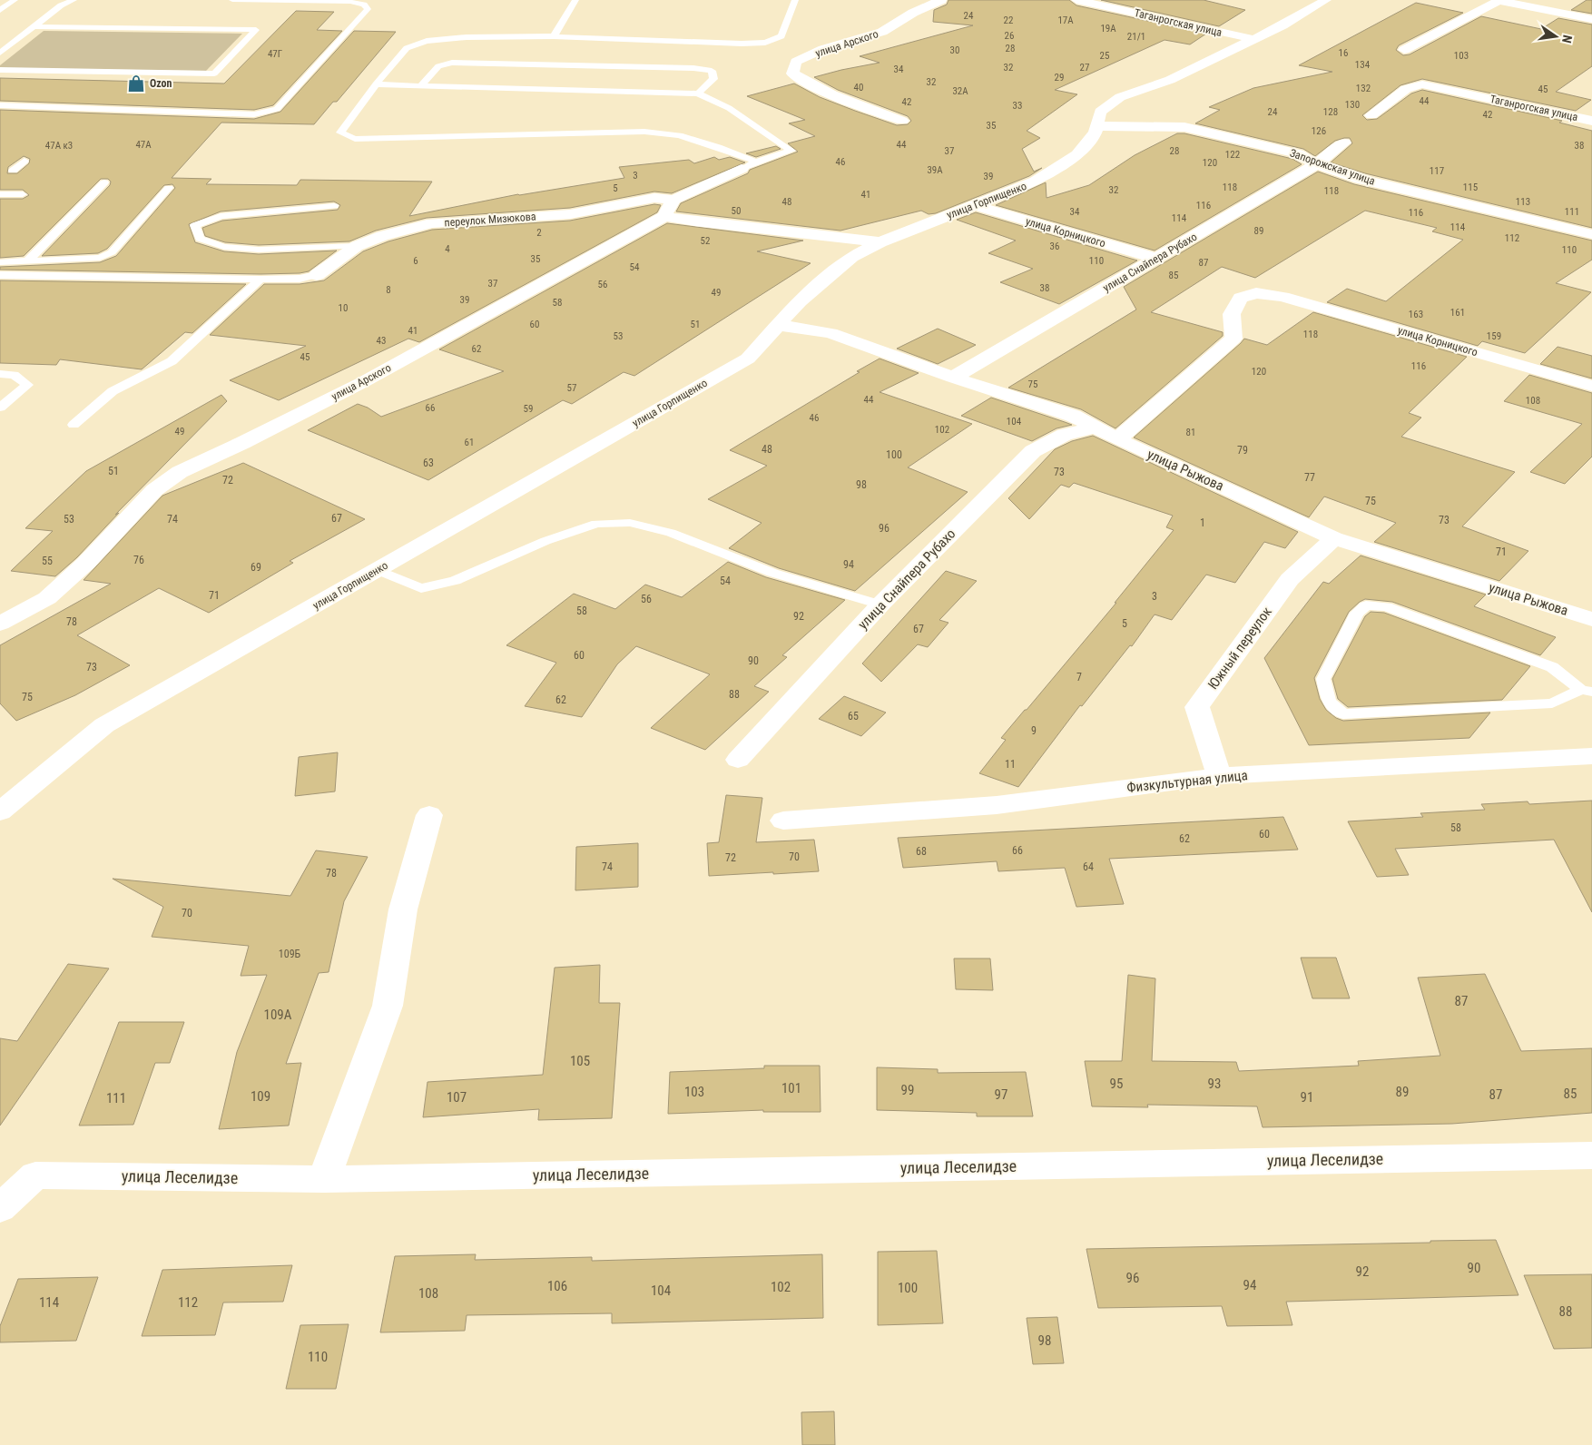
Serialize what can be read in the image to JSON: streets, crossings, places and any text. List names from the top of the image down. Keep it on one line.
{"streets":{"street":["Таганрогская улица","улица Арского","Запорожская улица","улица Горпищенко","переулок Мизюкова","улица Корницкого","улица Снайпера Рубахо","улица Рыжова","Южный переулок","Физкультурная улица","улица Леселидзе"]},"crossings":[["Таганрогская улица","улица Горпищенко"],["Запорожская улица","улица Горпищенко"],["Запорожская улица","улица Снайпера Рубахо"],["улица Горпищенко","улица Корницкого"],["улица Горпищенко","улица Рыжова"],["улица Корницкого","улица Снайпера Рубахо"],["улица Корницкого","улица Рыжова"],["улица Снайпера Рубахо","улица Рыжова"],["улица Рыжова","Южный переулок"],["Южный переулок","Физкультурная улица"]],"places":{"shop":["Ozon"]},"house_numbers":["24","22","17А","19А","26","21/1","28","30","16","47Г","25","103","134","32","27","34","29","32","40","132","45","32А","44","42","130","33","24","128","42","35","126","47А","44","47А к3","38","37","28","122","46","120","39А","117","3","39","118","115","5","32","118","41","48","113","116","50","34","111","116","114","114","89","2","112","52","36","4","110","35","6","110","87","54","85","37","56","38","8","49","39","58","10","161","163","60","51","41","118","53","159","43","62","45","116","120","75","57","44","108","66","59","46","104","102","49","81","61","48","79","100","63","51","73","77","72","98","75","67","53","74","73","1","96","71","76","55","94","69","54","71","3","56","58","92","78","5","67","60","90","73","7","88","75","62","65","9","11","58","60","62","66","68","70","72","74","64","78","70","109Б","87","109А","105","95","93","101","99","103","89","85","97","87","109","107","91","111","90","92","96","94","106","102","100","104","108","114","112","88","98","110"],"north":"right"}
